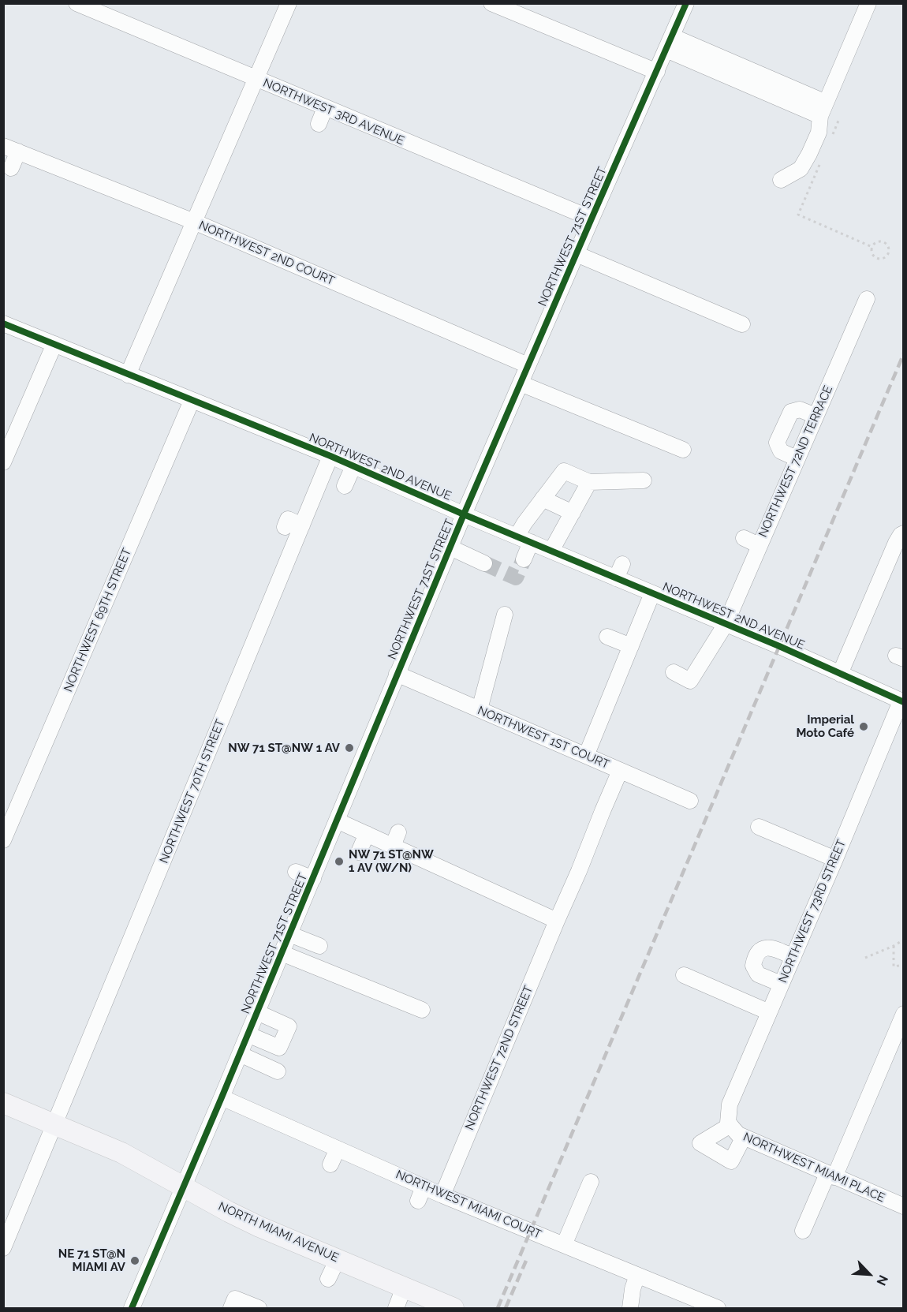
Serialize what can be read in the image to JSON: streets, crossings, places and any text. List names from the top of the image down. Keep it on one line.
{"streets":{"main road":["NORTH MIAMI AVENUE"],"street":["NORTHWEST 3RD AVENUE","NORTHWEST 71ST STREET","NORTHWEST 2ND COURT","NORTHWEST 72ND TERRACE","NORTHWEST 2ND AVENUE","NORTHWEST 69TH STREET","NORTHWEST 1ST COURT","NORTHWEST 70TH STREET","NORTHWEST 73RD STREET","NORTHWEST 72ND STREET","NORTHWEST MIAMI PLACE","NORTHWEST MIAMI COURT"]},"crossings":[["NORTHWEST 3RD AVENUE","NORTHWEST 71ST STREET"],["NORTHWEST 71ST STREET","NORTHWEST 2ND COURT"],["NORTHWEST 71ST STREET","NORTHWEST 2ND AVENUE"],["NORTHWEST 71ST STREET","NORTHWEST 1ST COURT"],["NORTHWEST 71ST STREET","NORTHWEST MIAMI COURT"],["NORTHWEST 71ST STREET","NORTH MIAMI AVENUE"],["NORTHWEST 72ND TERRACE","NORTHWEST 2ND AVENUE"],["NORTHWEST 2ND AVENUE","NORTHWEST 69TH STREET"],["NORTHWEST 2ND AVENUE","NORTHWEST 70TH STREET"],["NORTHWEST 2ND AVENUE","NORTHWEST 73RD STREET"],["NORTHWEST 1ST COURT","NORTHWEST 72ND STREET"],["NORTHWEST 70TH STREET","NORTH MIAMI AVENUE"],["NORTHWEST 73RD STREET","NORTHWEST MIAMI PLACE"],["NORTHWEST 72ND STREET","NORTHWEST MIAMI COURT"]],"places":["Imperial Moto Café","NW 71 ST@NW 1 AV","NW 71 ST@NW 1 AV (W/N)","NE 71 ST@N MIAMI AV"],"north":"bottom right"}
